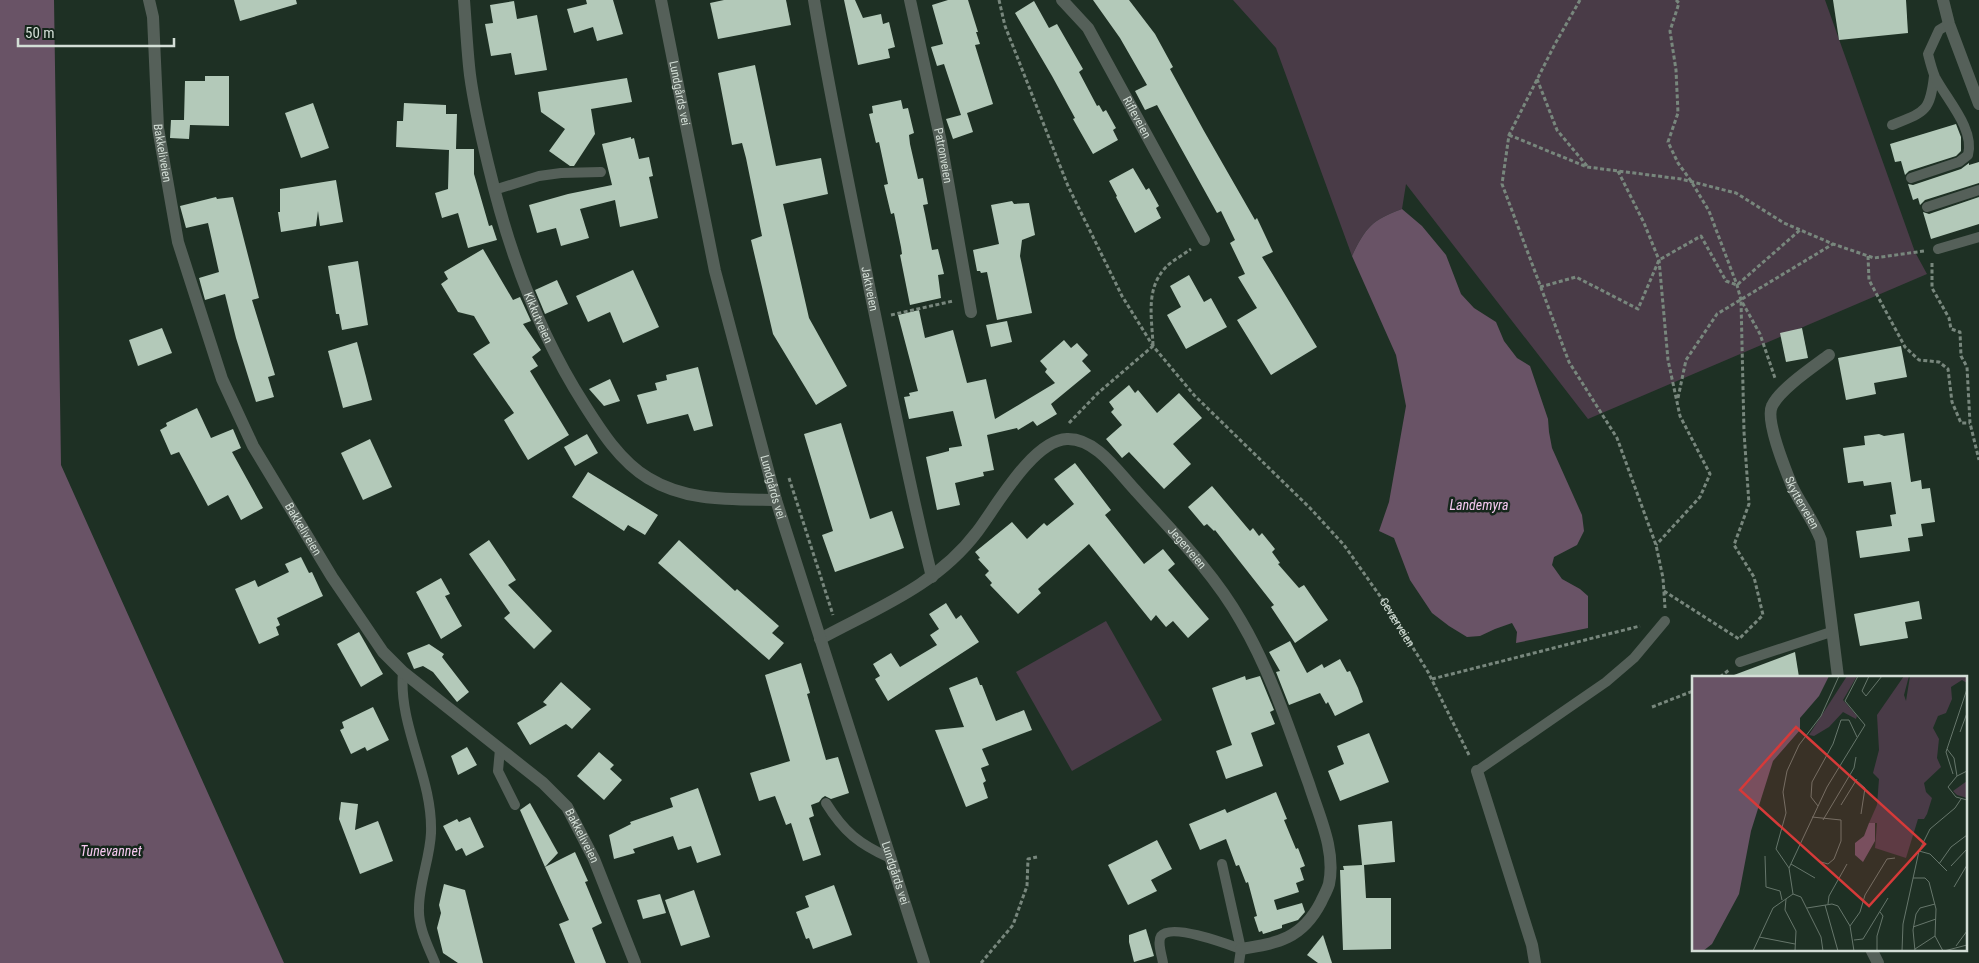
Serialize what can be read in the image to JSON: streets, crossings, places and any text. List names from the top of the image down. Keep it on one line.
{"streets":{"street":["Lundgårds vei","Rifleveien","Bakkeliveien","Patronveien","Jaktveien","Kikkutveien","Skytterveien","Jegerveien"],"path":["Geværveien"]},"crossings":[["Lundgårds vei","Kikkutveien"]],"water":["Landemyra","Tunevannet"],"scale_bar":"50 m"}
